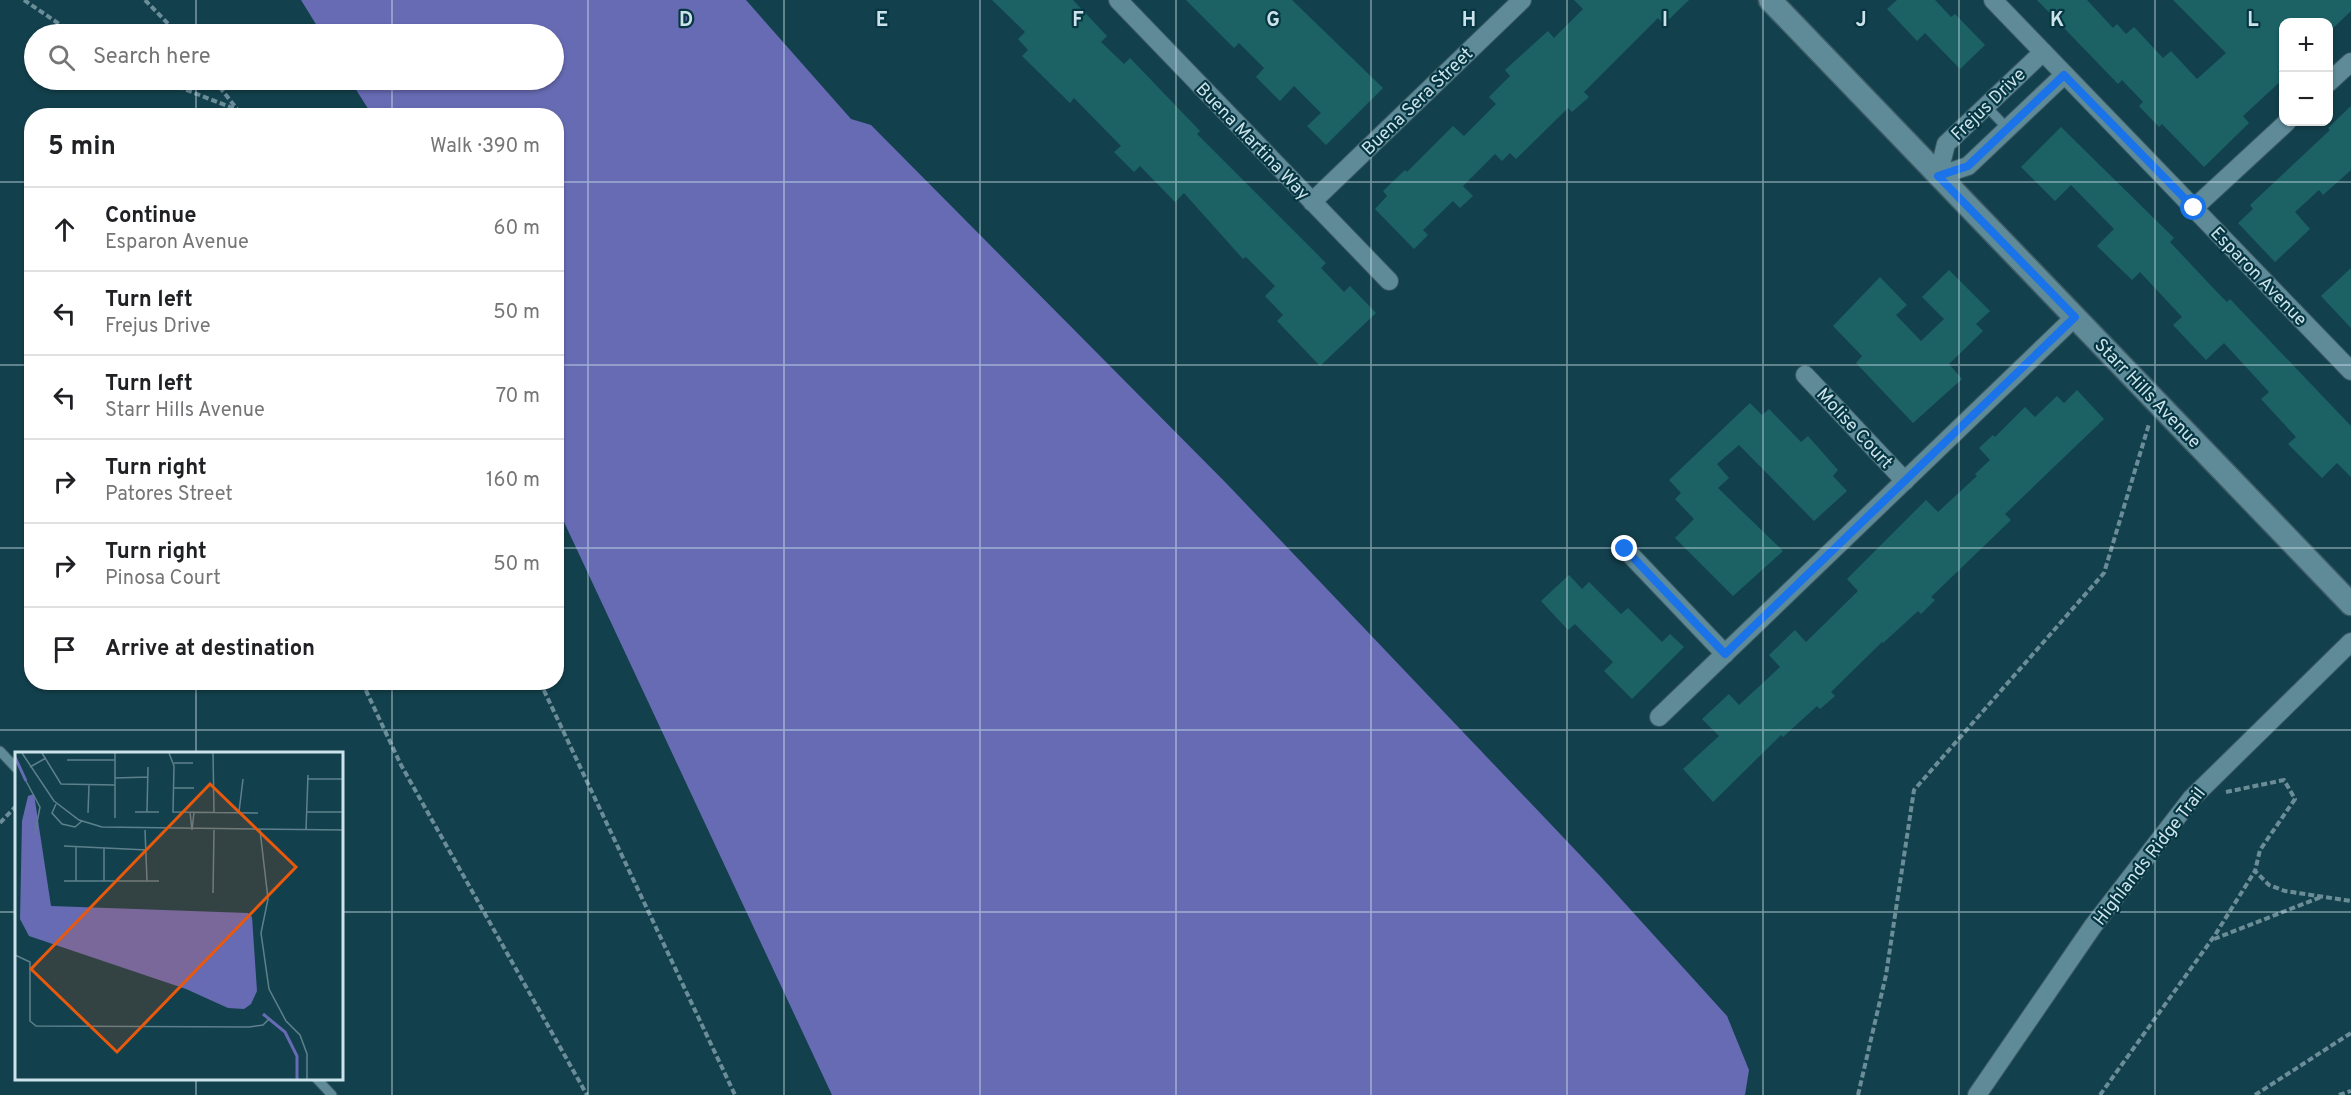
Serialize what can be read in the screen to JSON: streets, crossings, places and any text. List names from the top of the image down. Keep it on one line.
{"streets":{"street":["Buena Sera Street","Frejus Drive","Buena Martina Way","Esparon Avenue","Starr Hills Avenue","Molise Court","Highlands Ridge Trail"]},"crossings":[["Buena Sera Street","Buena Martina Way"],["Frejus Drive","Esparon Avenue"],["Frejus Drive","Starr Hills Avenue"]],"page":{"map_buttons":["+","−"],"search":"Search here","heading":["5 min","Walk · 390 m"],"list":[["Continue","Esparon Avenue","60 m"],["Turn left","Frejus Drive","50 m"],["Turn left","Starr Hills Avenue","70 m"],["Turn right","Patores Street","160 m"],["Turn right","Pinosa Court","50 m"],"Arrive at destination"]},"grid":{"columns":["D","E","F","G","H","I","J","K","L"]}}
